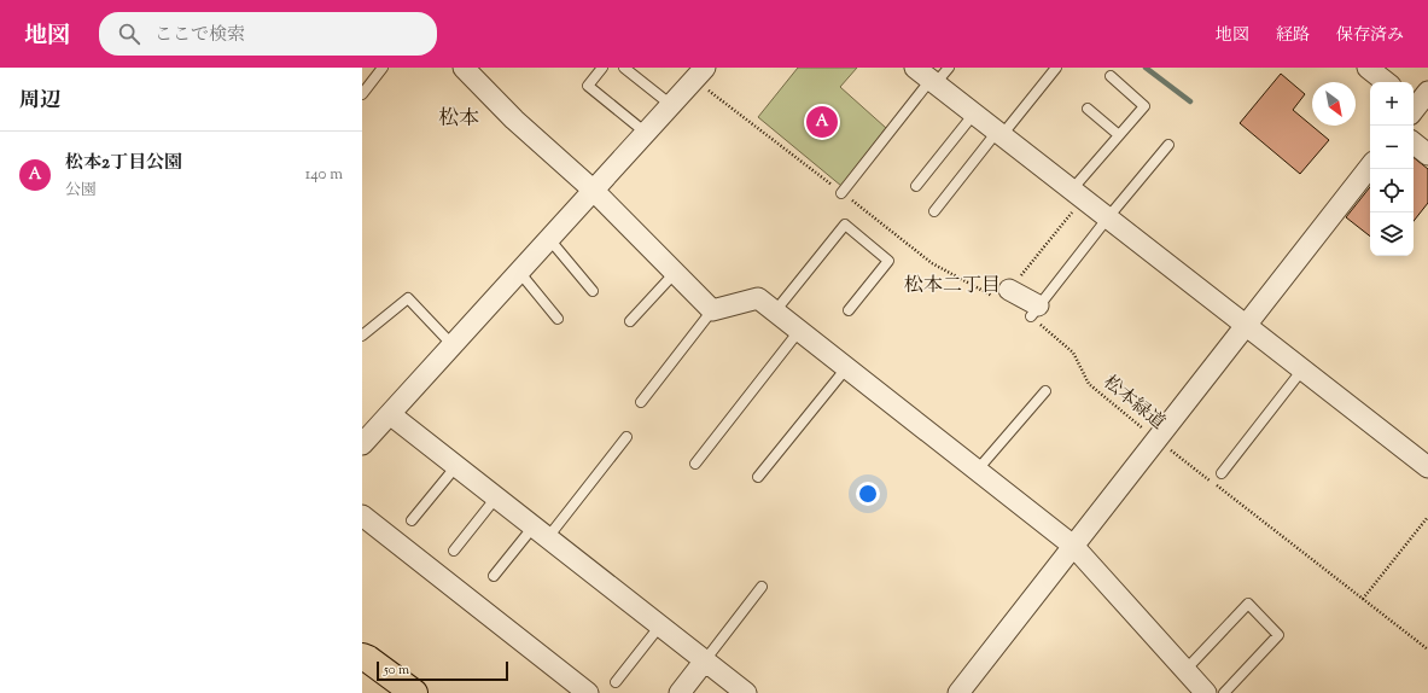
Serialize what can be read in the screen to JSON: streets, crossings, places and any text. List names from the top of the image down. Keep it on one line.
{"streets":{"path":["松本緑道"]},"districts":["松本","松本二丁目"],"scale_bar":"50 m","north":"bottom right","page":{"header":"地図","search":"ここで検索","nav":["地図","経路","保存済み"],"heading":"周辺","map_buttons":["+","−"],"pins":"A","list":[{"mark":"A","name":"松本2丁目公園","note":"公園","value":"140 m"}],"scale":"50 m"}}
